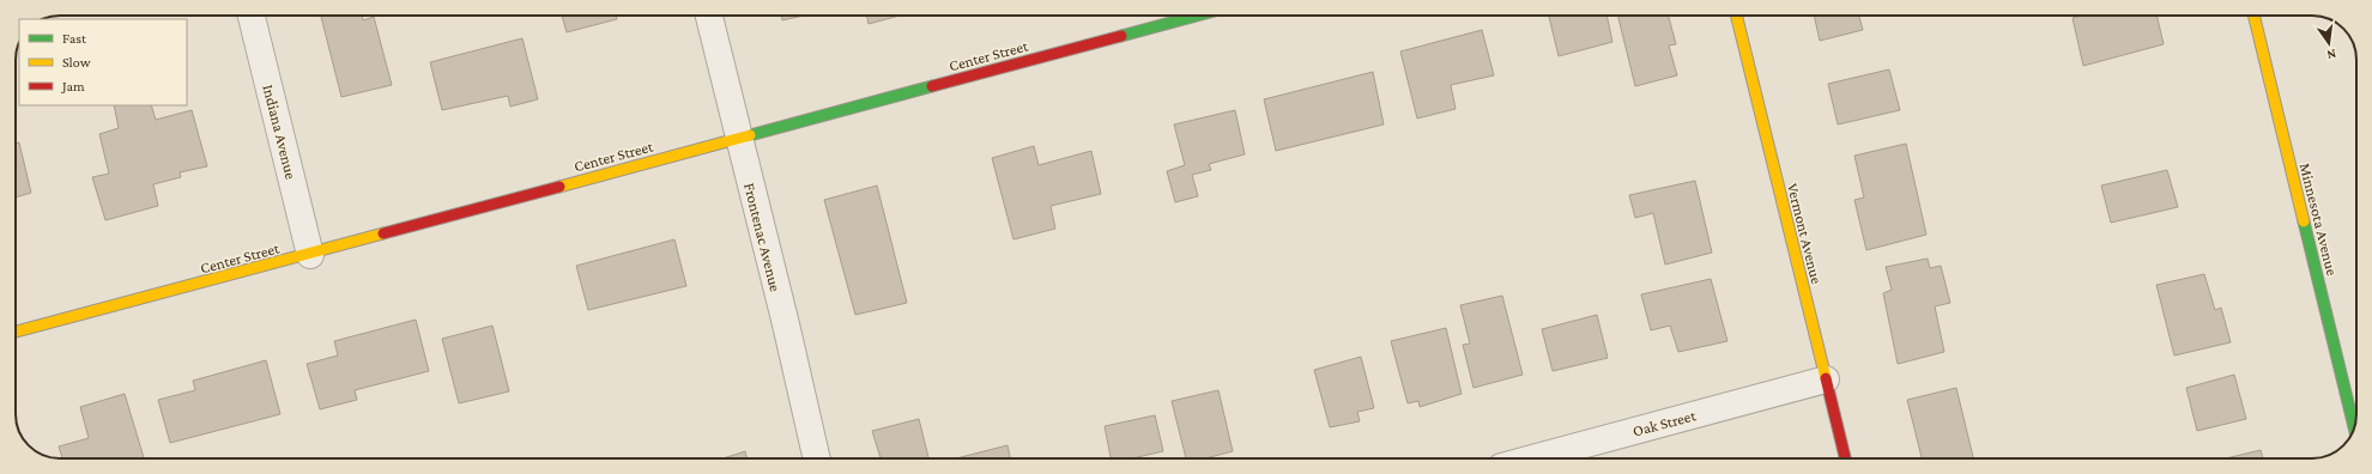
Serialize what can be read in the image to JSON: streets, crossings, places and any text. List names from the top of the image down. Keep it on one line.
{"streets":{"street":["Center Street","Indiana Avenue","Minnesota Avenue","Vermont Avenue","Frontenac Avenue","Oak Street"]},"crossings":[["Center Street","Indiana Avenue"],["Center Street","Frontenac Avenue"],["Vermont Avenue","Oak Street"]],"legend":["Fast","Slow","Jam"],"north":"bottom"}
